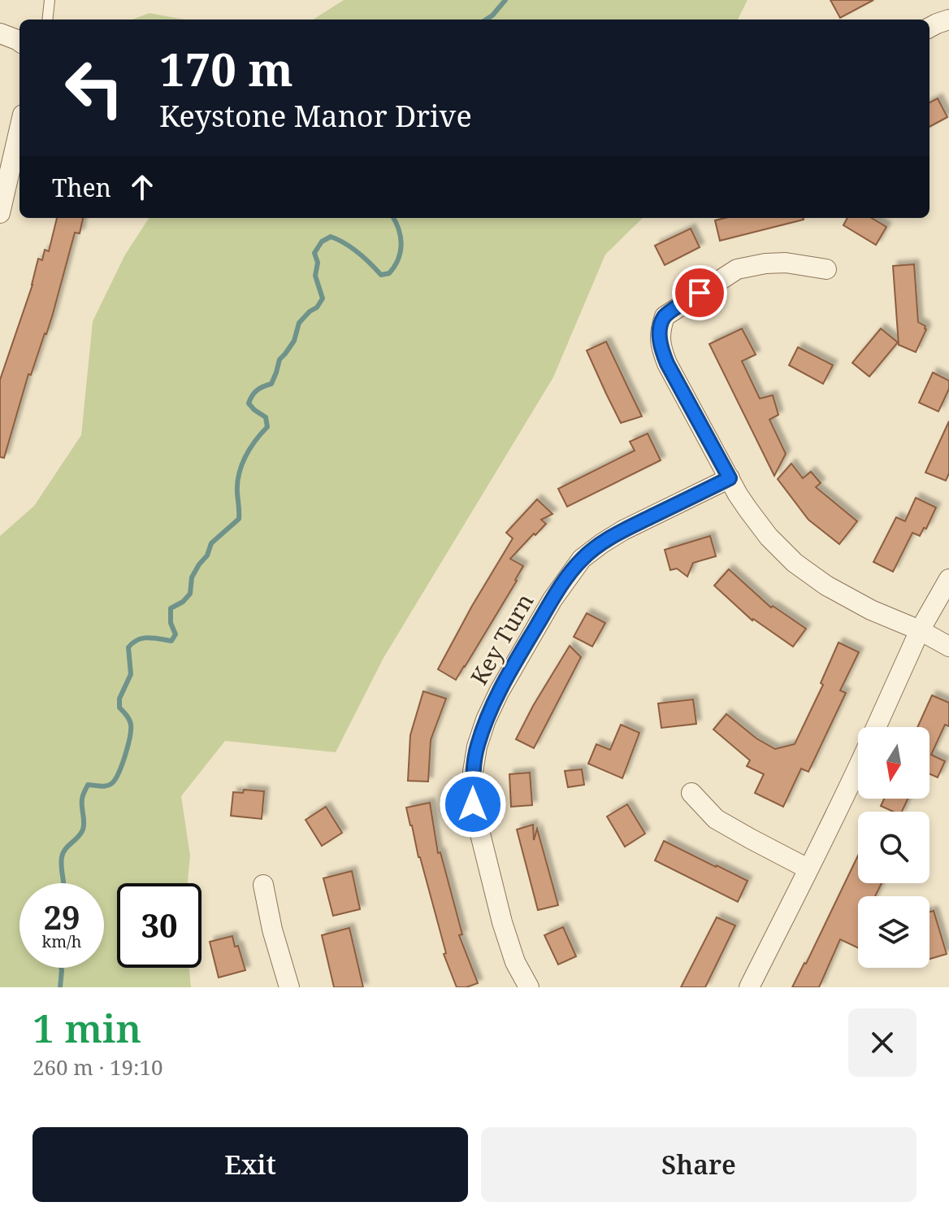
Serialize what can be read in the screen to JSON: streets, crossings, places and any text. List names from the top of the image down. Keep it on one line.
{"streets":{"street":["Key Turn"]},"north":"bottom","page":{"turn":["170 m","Keystone Manor Drive"],"then":"Then","speed":"29 km/h","limit":"30","heading":["1 min","260 m · 19:10"],"buttons":["Exit","Share"]}}
